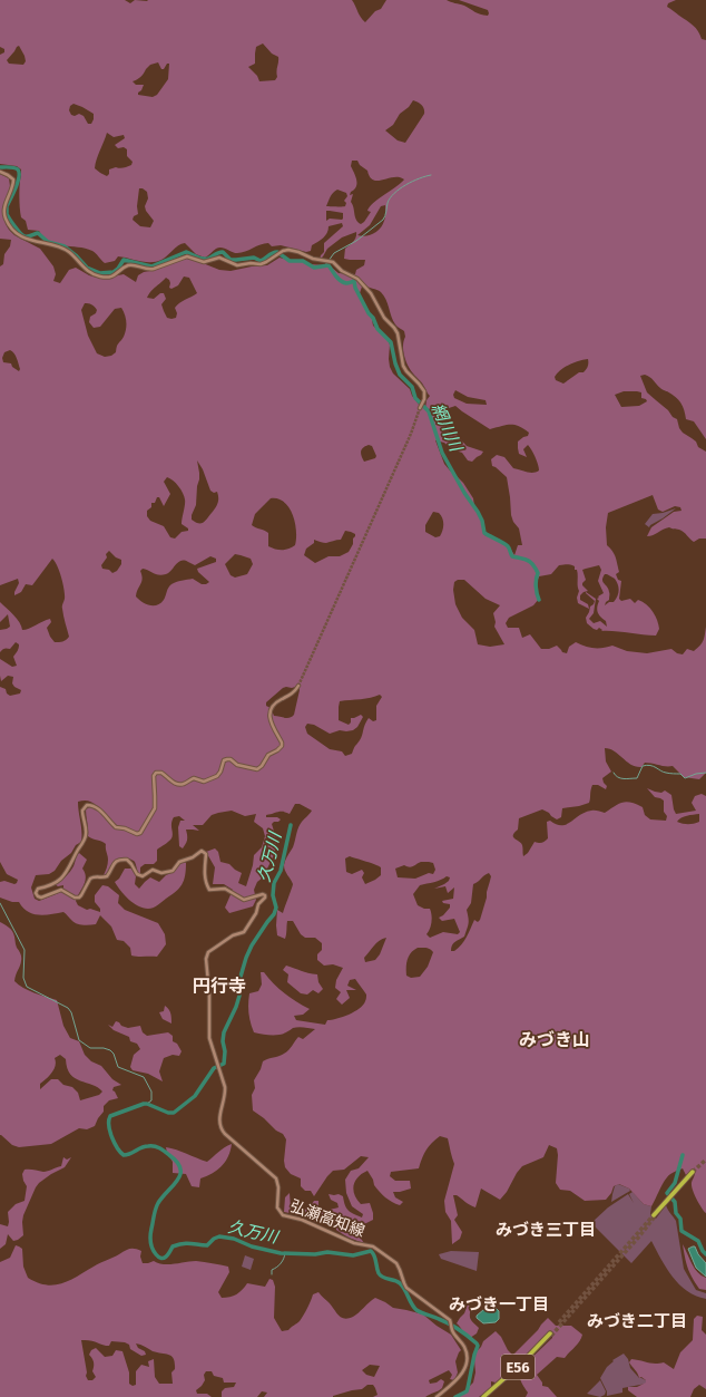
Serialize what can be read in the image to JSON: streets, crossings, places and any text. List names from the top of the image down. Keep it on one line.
{"streets":{"highway":["E56"],"main road":["弘瀬高知線"]},"districts":["円行寺","みづき山","みづき三丁目","みづき一丁目","みづき二丁目"],"water":["網川川","久万川"]}
